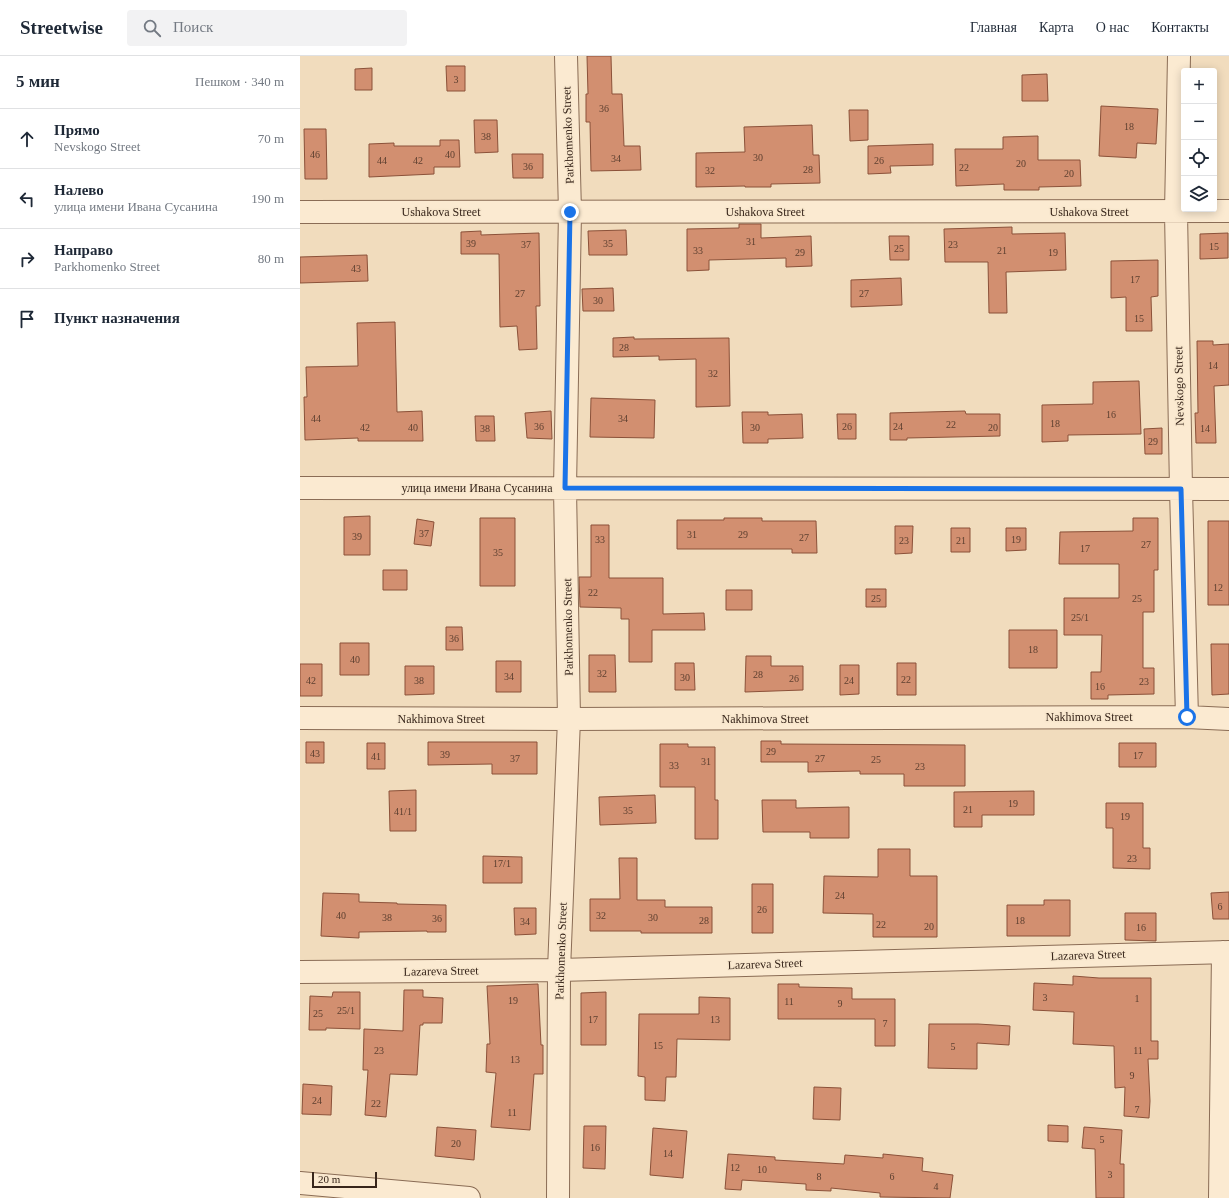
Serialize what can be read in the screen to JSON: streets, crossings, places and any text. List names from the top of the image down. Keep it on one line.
{"streets":{"street":["Parkhomenko Street","Ushakova Street","Nevskogo Street","улица имени Ивана Сусанина","Nakhimova Street","Lazareva Street"]},"crossings":[["Parkhomenko Street","Ushakova Street"],["Parkhomenko Street","улица имени Ивана Сусанина"],["Parkhomenko Street","Nakhimova Street"],["Parkhomenko Street","Lazareva Street"],["Ushakova Street","Nevskogo Street"],["Nevskogo Street","улица имени Ивана Сусанина"],["Nevskogo Street","Nakhimova Street"]],"house_numbers":["3","36","18","38","46","40","30","34","44","42","26","20","36","22","28","32","20","31","39","35","37","23","15","25","33","21","29","19","43","17","27","27","30","15","28","14","32","16","44","34","18","22","36","26","24","42","40","30","20","38","14","29","37","31","29","39","27","33","19","23","21","27","17","35","12","22","25","25","25/1","36","18","40","32","28","34","30","26","22","42","38","24","23","16","29","43","39","17","41","37","27","25","31","33","23","19","21","35","41/1","19","23","17/1","24","6","26","40","32","38","30","36","28","18","34","22","20","16","3","1","19","11","9","25/1","25","17","13","7","15","5","23","11","13","9","24","22","7","11","5","20","16","14","12","10","3","8","6","4"],"scale_bar":"20 m","page":{"header":"Streetwise","search":"Поиск","nav":["Главная","Карта","О нас","Контакты"],"heading":["5 мин","Пешком · 340 m"],"map_buttons":["+","−"],"list":[["Прямо","Nevskogo Street","70 m"],["Налево","улица имени Ивана Сусанина","190 m"],["Направо","Parkhomenko Street","80 m"],"Пункт назначения"],"scale":"20 m"}}
